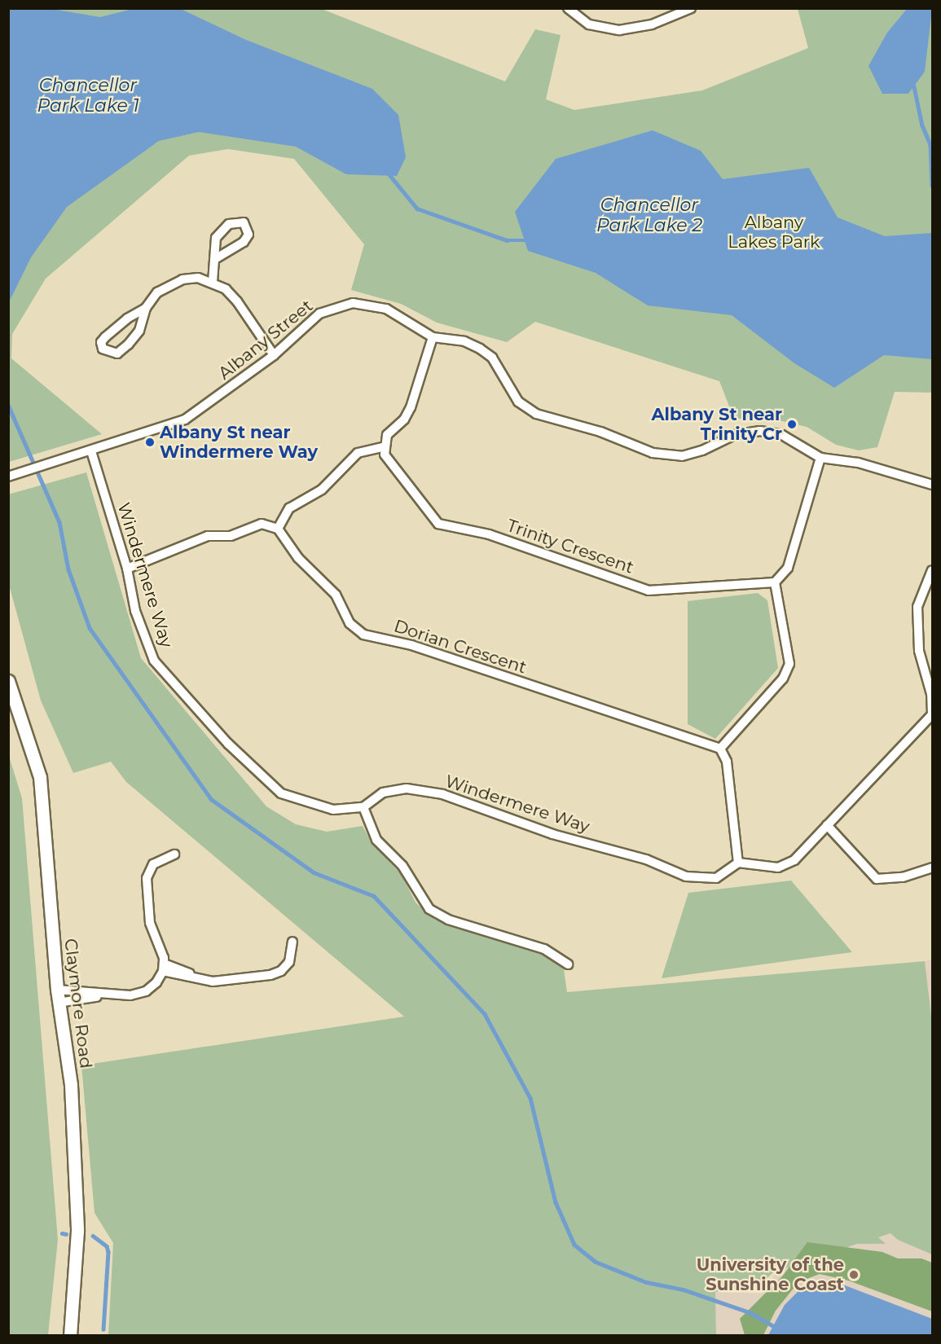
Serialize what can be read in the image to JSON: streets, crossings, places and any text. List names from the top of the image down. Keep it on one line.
{"streets":{"main road":["Claymore Road"],"street":["Albany Street","Trinity Crescent","Windermere Way","Dorian Crescent"]},"crossings":[["Albany Street","Windermere Way"]],"water":["Chancellor Park Lake 1","Chancellor Park Lake 2"],"parks":["Albany Lakes Park"],"places":["Albany St near Trinity Cr","Albany St near Windermere Way","University of the Sunshine Coast"]}
